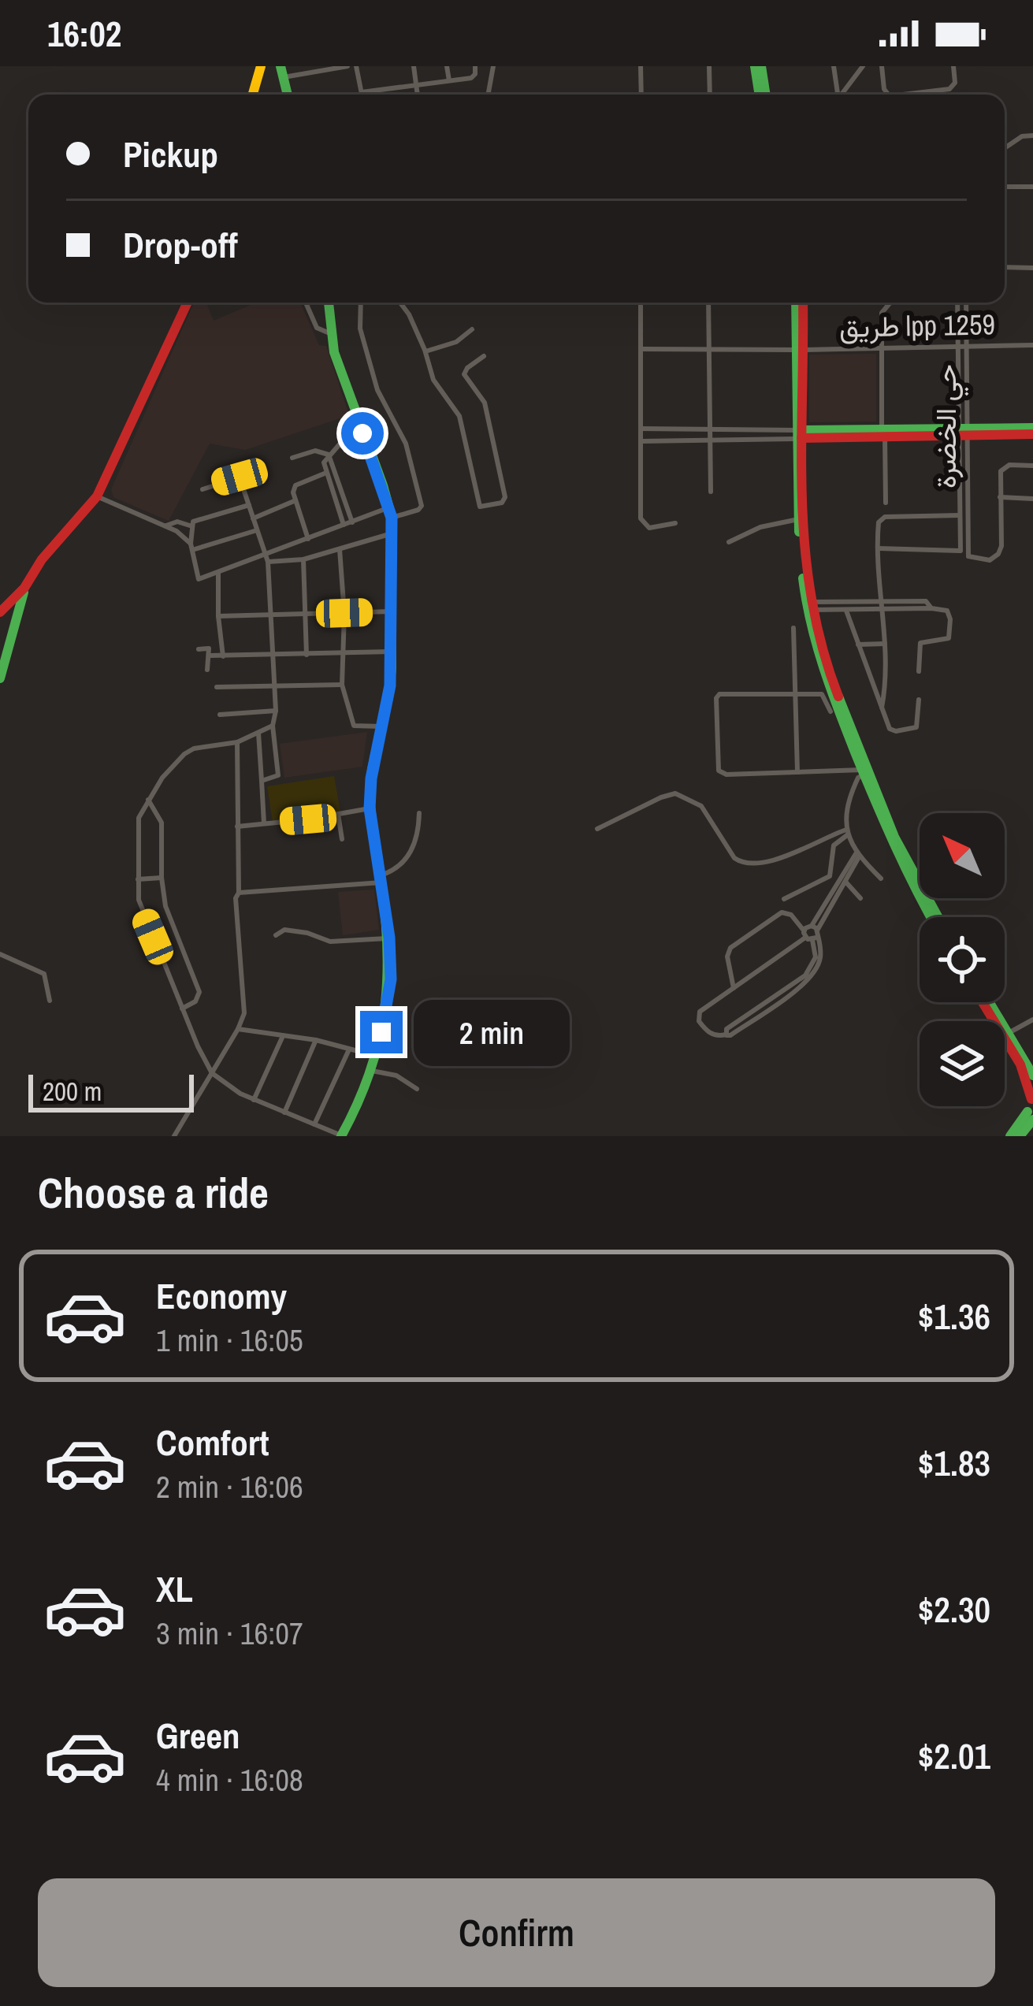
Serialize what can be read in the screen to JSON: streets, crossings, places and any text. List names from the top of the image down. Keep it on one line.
{"streets":{"street":["طريق lpp 1259","حي الخضرة"]},"crossings":[["طريق lpp 1259","حي الخضرة"]],"scale_bar":"200 m","north":"top left","page":{"status":"16:02","banner":["Pickup","Drop-off"],"bubble":"2 min","scale":"200 m","heading":"Choose a ride","list":[{"name":"Economy","note":"1 min · 16:05","value":"$1.36"},{"name":"Comfort","note":"2 min · 16:06","value":"$1.83"},{"name":"XL","note":"3 min · 16:07","value":"$2.30"},{"name":"Green","note":"4 min · 16:08","value":"$2.01"}],"buttons":"Confirm"}}
